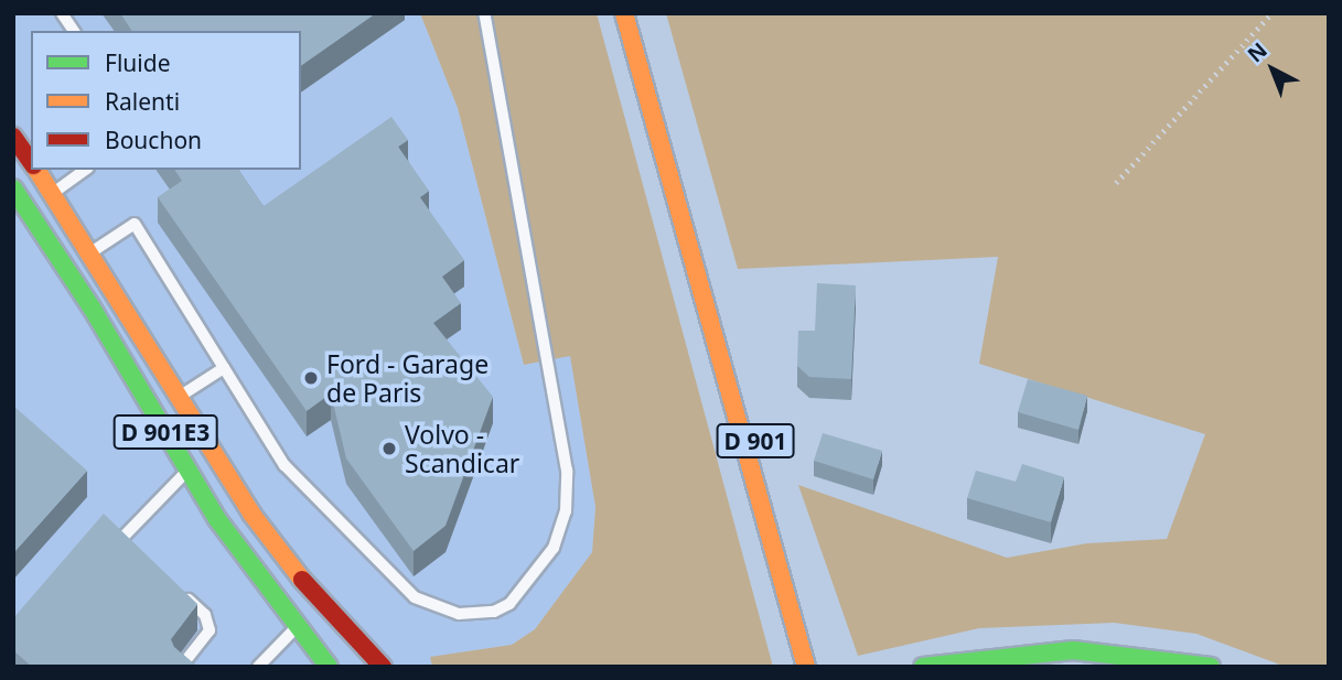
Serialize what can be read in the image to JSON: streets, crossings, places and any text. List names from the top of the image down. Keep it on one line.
{"streets":{"main road":["D 901E3","D 901"]},"places":["Ford - Garage de Paris","Volvo - Scandicar"],"legend":["Fluide","Ralenti","Bouchon"],"north":"top left"}
